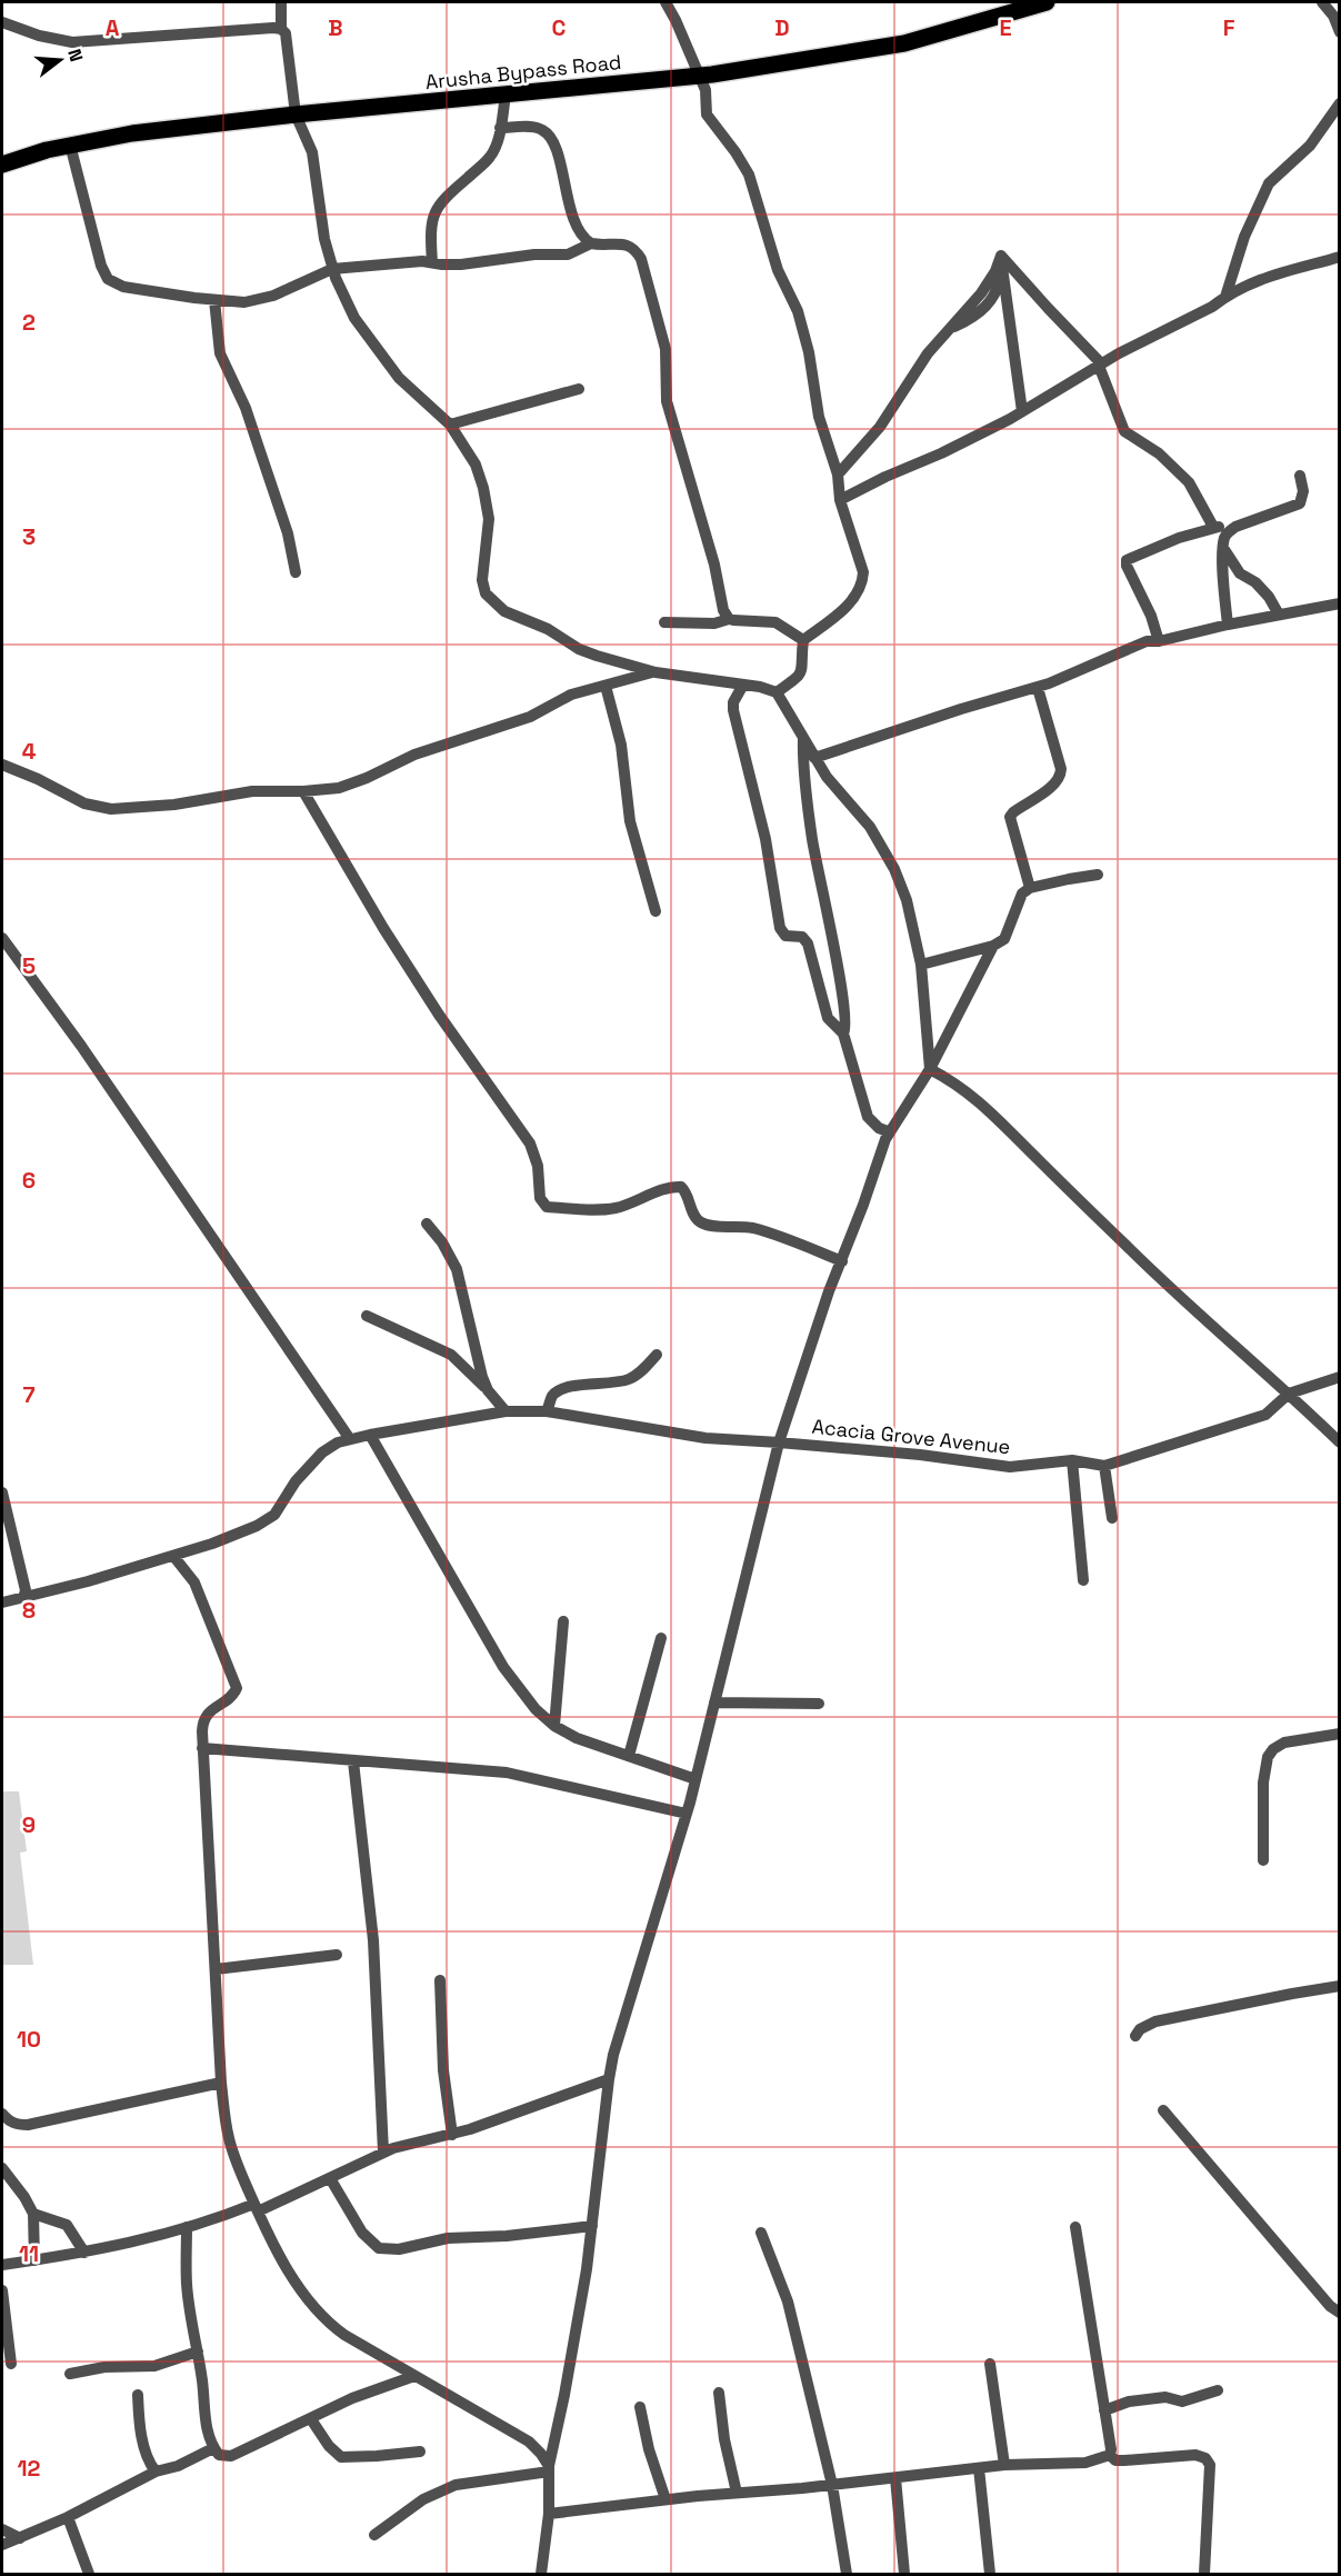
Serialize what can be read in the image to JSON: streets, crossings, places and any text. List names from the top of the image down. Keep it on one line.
{"streets":{"main road":["Arusha Bypass Road"],"street":["Acacia Grove Avenue"]},"north":"right","grid":{"columns":["A","B","C","D","E","F"],"rows":["2","3","4","5","6","7","8","9","10","11","12"]}}
